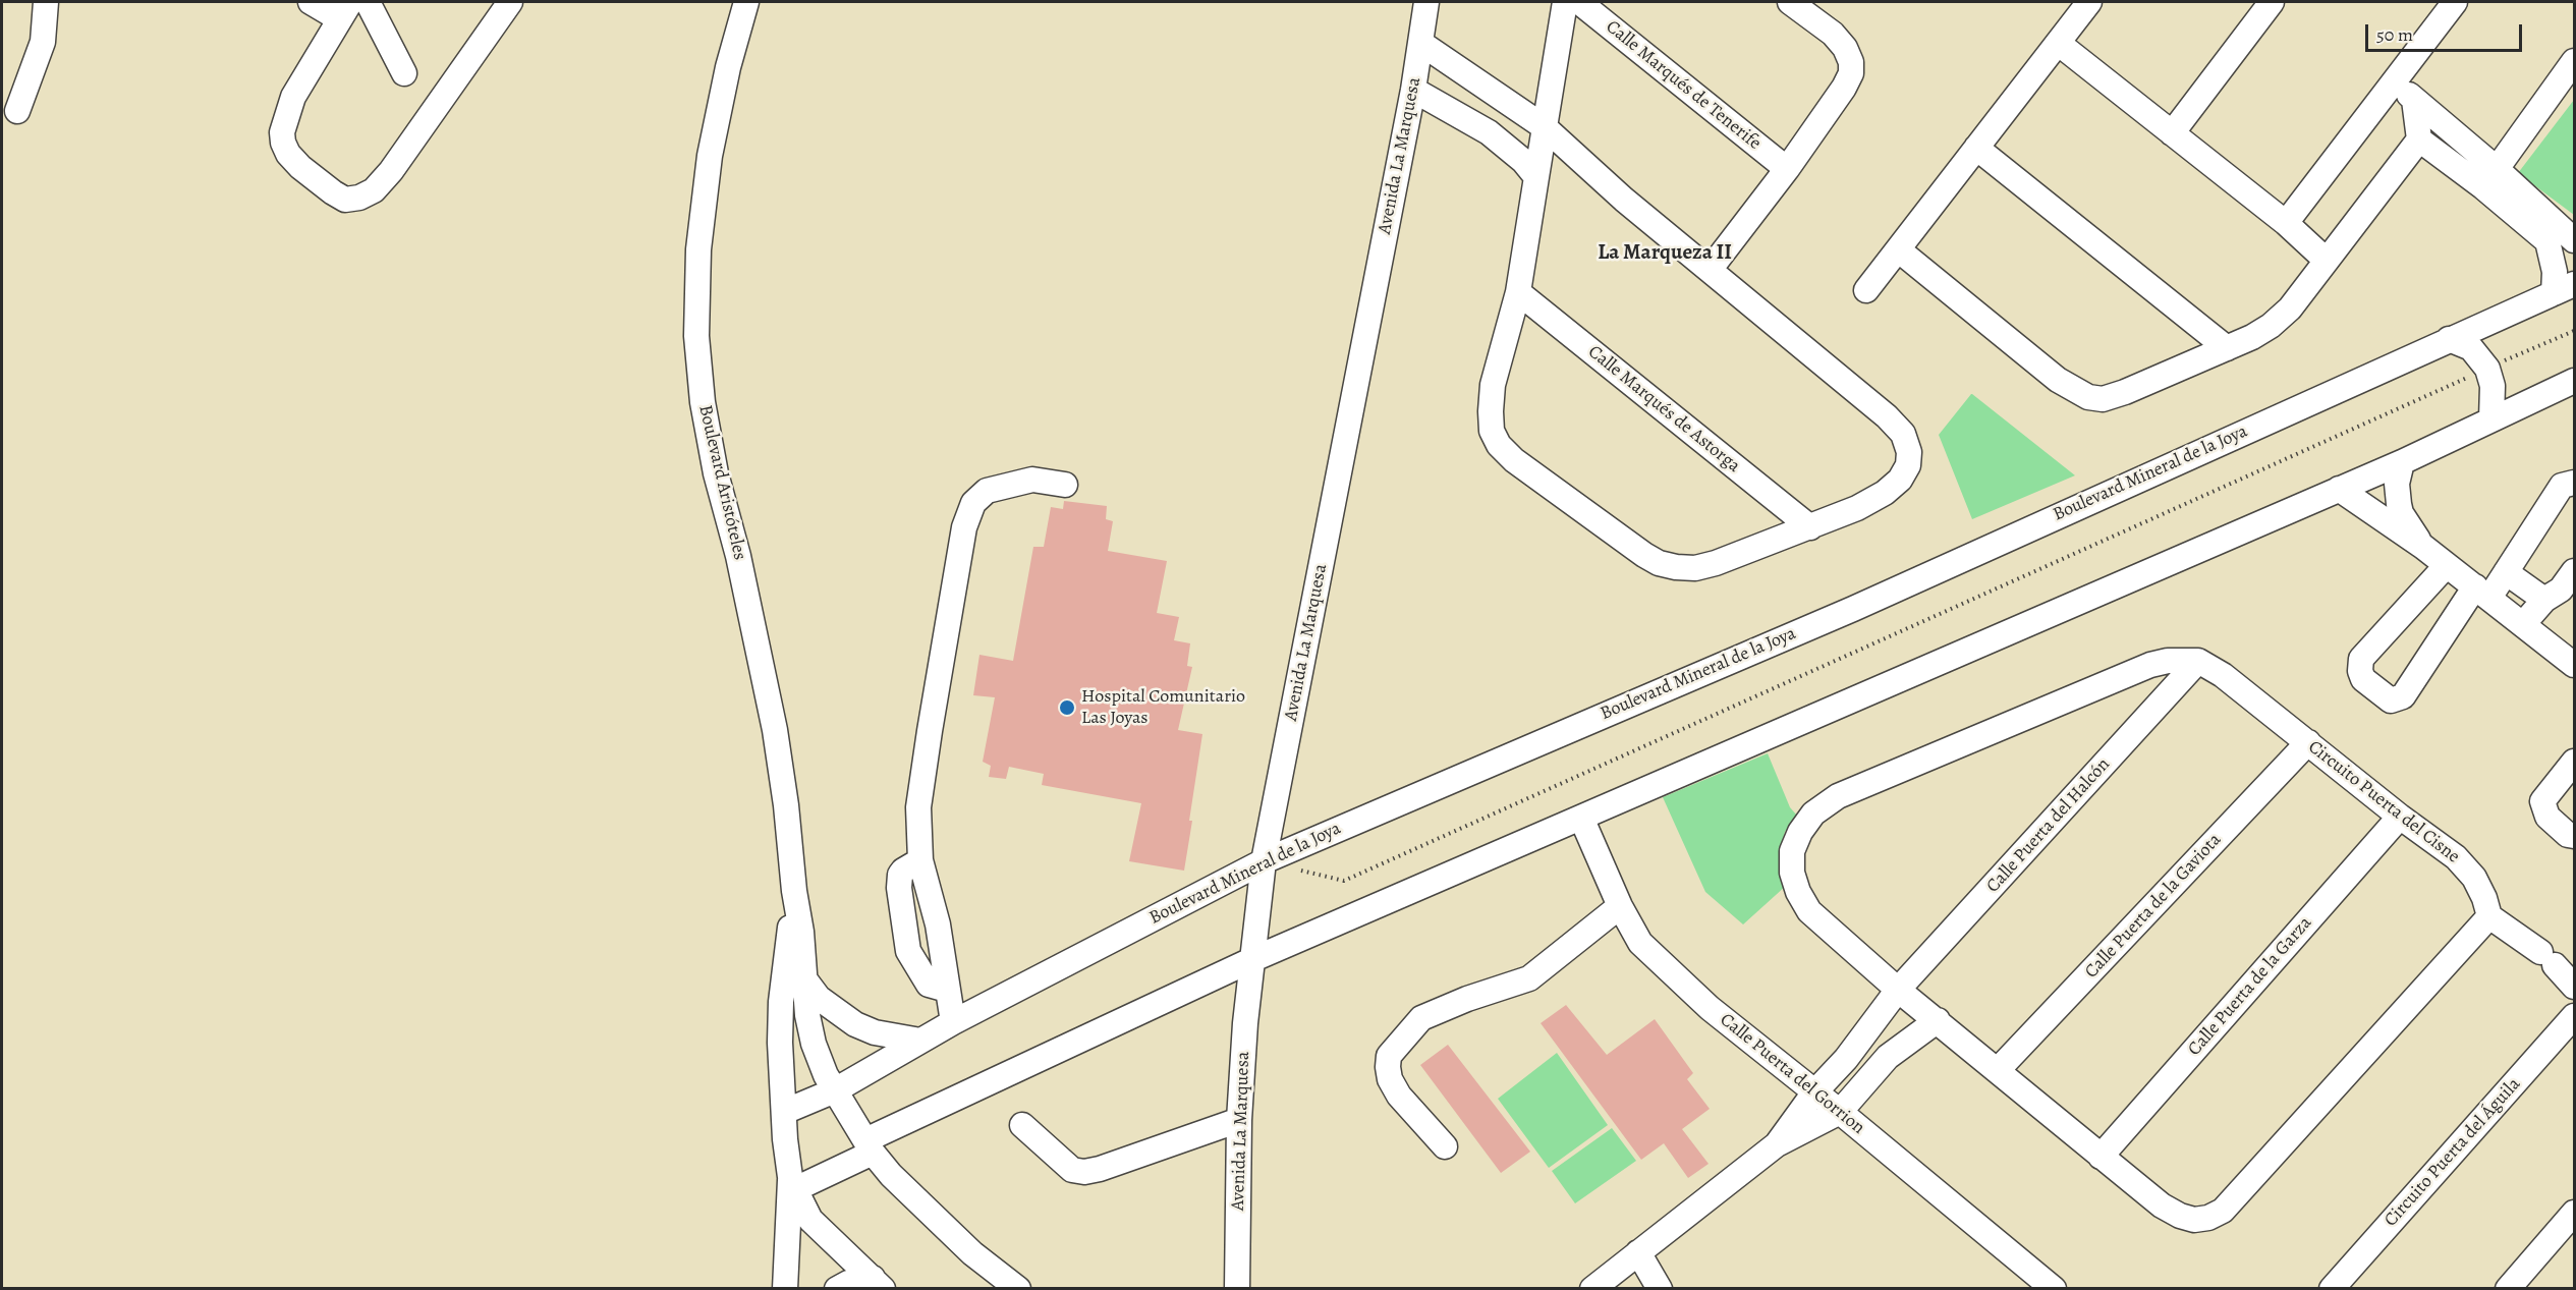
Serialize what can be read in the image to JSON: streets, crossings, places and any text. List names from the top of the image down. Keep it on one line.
{"streets":{"street":["Calle Marqués de Tenerife","Avenida La Marquesa","Calle Marqués de Astorga","Boulevard Mineral de la Joya","Boulevard Aristóteles","Circuito Puerta del Cisne","Calle Puerta del Halcón","Calle Puerta de la Gaviota","Calle Puerta de la Garza","Calle Puerta del Gorrion","Circuito Puerta del Águila"]},"crossings":[["Avenida La Marquesa","Boulevard Mineral de la Joya"],["Boulevard Mineral de la Joya","Boulevard Aristóteles"],["Circuito Puerta del Cisne","Calle Puerta del Halcón"],["Circuito Puerta del Cisne","Calle Puerta de la Gaviota"],["Circuito Puerta del Cisne","Calle Puerta de la Garza"]],"districts":["La Marqueza II"],"places":["Hospital Comunitario Las Joyas"],"scale_bar":"50 m"}
